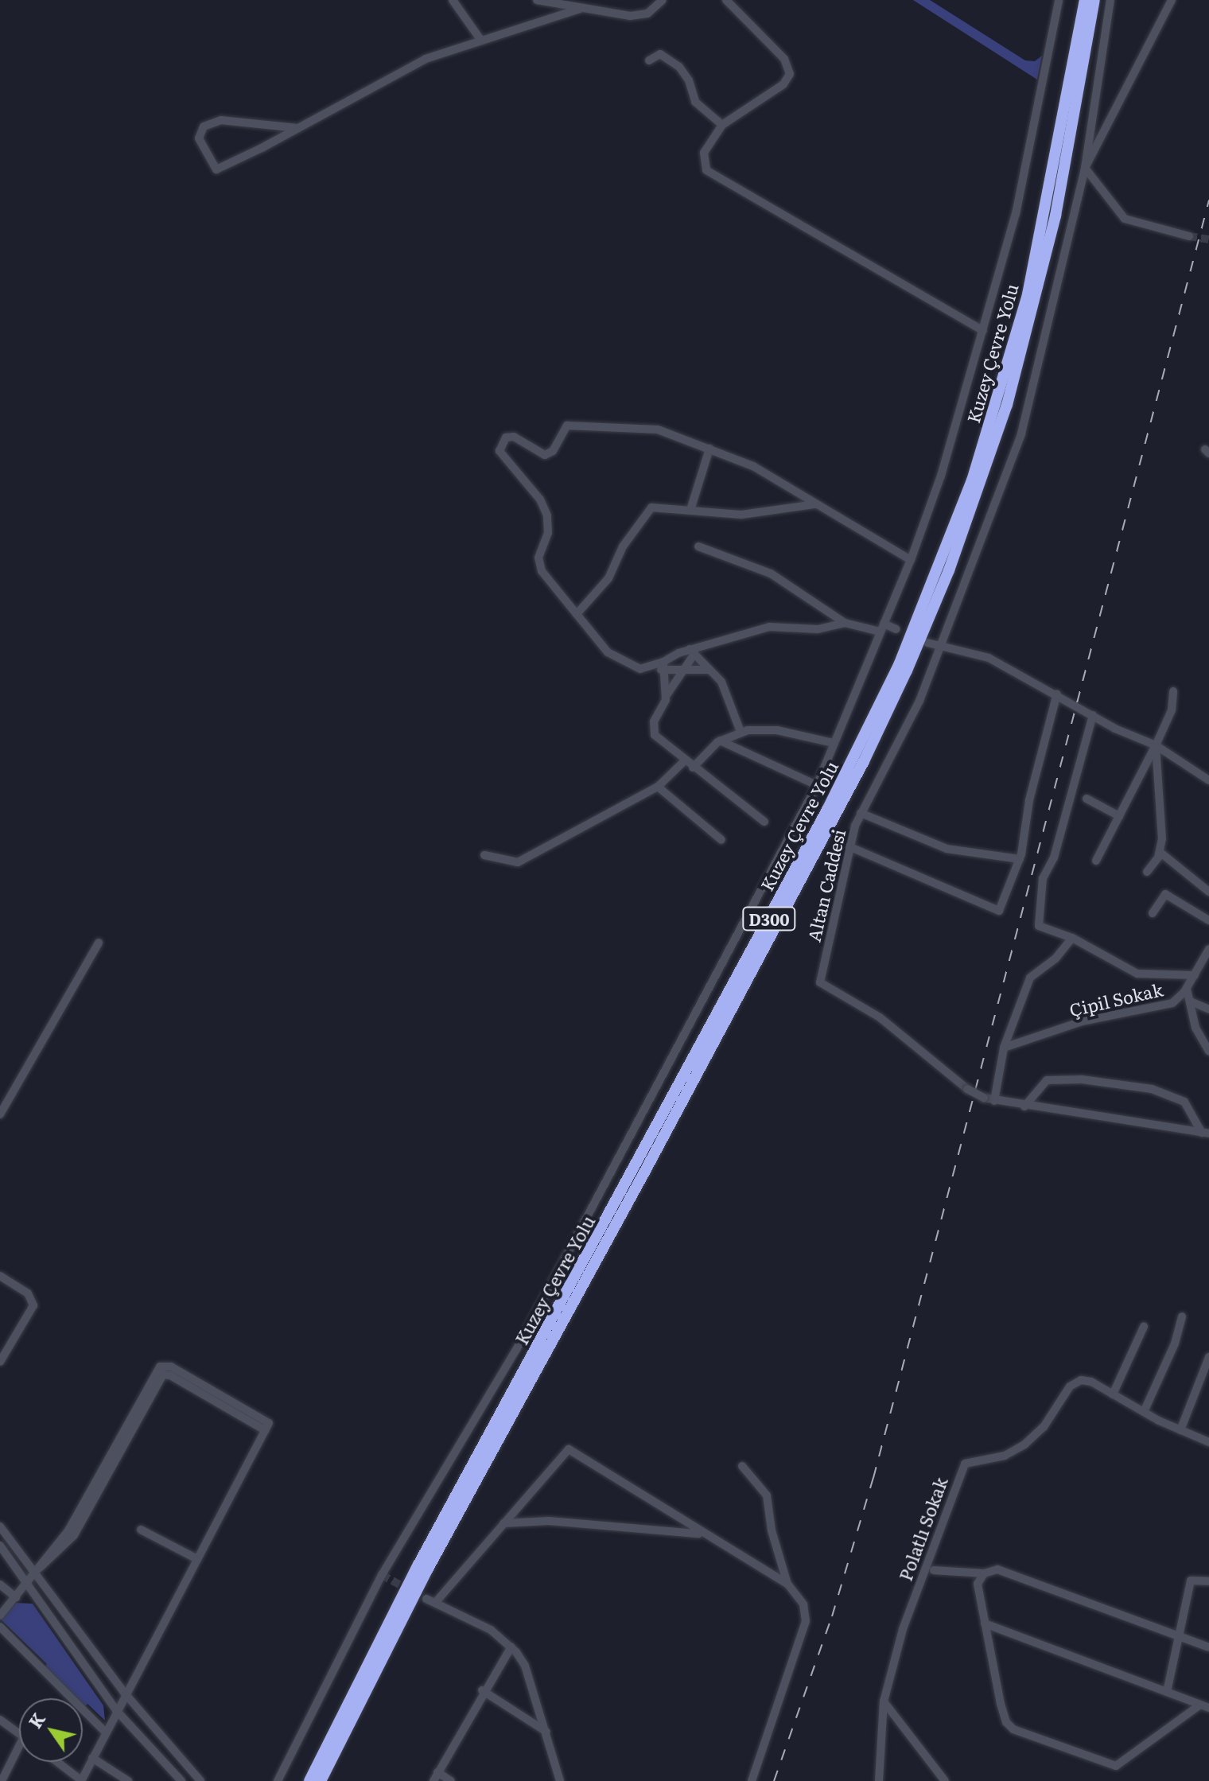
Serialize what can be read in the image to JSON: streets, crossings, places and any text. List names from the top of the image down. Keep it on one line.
{"streets":{"highway":["Kuzey Çevre Yolu","D300"],"street":["Altan Caddesi","Çipil Sokak","Polatlı Sokak"]},"north":"top left"}
